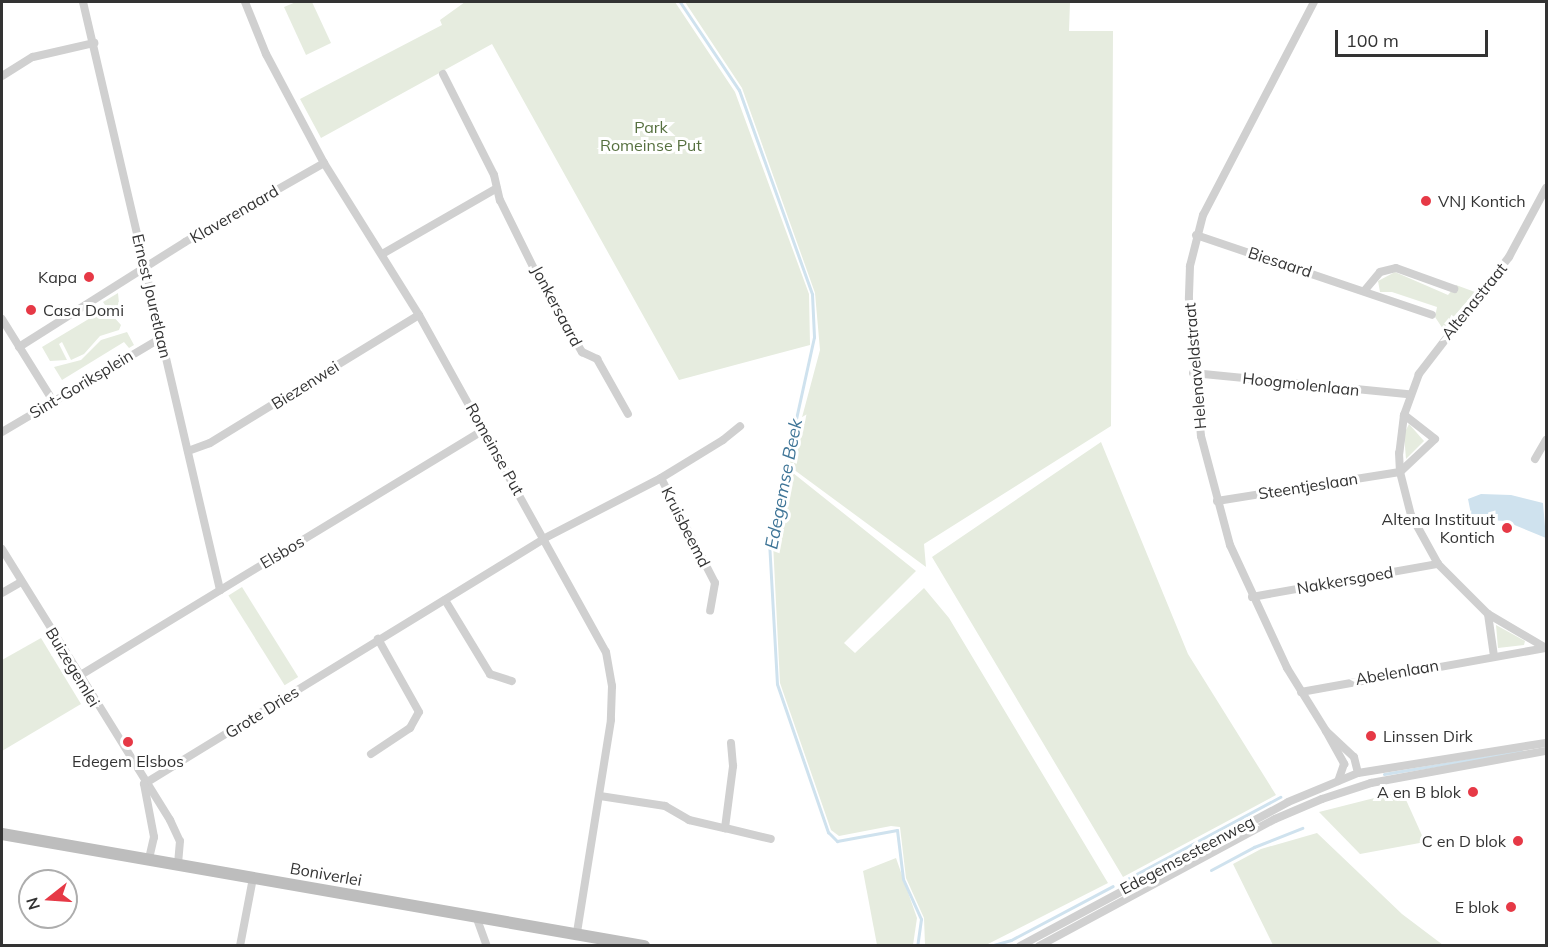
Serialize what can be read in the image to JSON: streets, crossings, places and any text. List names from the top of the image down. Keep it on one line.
{"streets":{"main road":["Boniverlei"],"street":["Klaverenaard","Biesaard","Ernest Jouretlaan","Altenastraat","Jonkersaard","Helenaveldstraat","Sint-Goriksplein","Hoogmolenlaan","Biezenwei","Romeinse Put","Steentjeslaan","Kruisbeemd","Elsbos","Nakkersgoed","Buizegemlei","Abelenlaan","Grote Dries","Edegemsesteenweg"]},"crossings":[["Klaverenaard","Ernest Jouretlaan"],["Klaverenaard","Romeinse Put"],["Biesaard","Helenaveldstraat"],["Ernest Jouretlaan","Sint-Goriksplein"],["Ernest Jouretlaan","Biezenwei"],["Ernest Jouretlaan","Elsbos"],["Altenastraat","Hoogmolenlaan"],["Altenastraat","Steentjeslaan"],["Altenastraat","Nakkersgoed"],["Altenastraat","Abelenlaan"],["Helenaveldstraat","Hoogmolenlaan"],["Helenaveldstraat","Steentjeslaan"],["Helenaveldstraat","Nakkersgoed"],["Helenaveldstraat","Abelenlaan"],["Helenaveldstraat","Edegemsesteenweg"],["Biezenwei","Romeinse Put"],["Romeinse Put","Kruisbeemd"],["Romeinse Put","Elsbos"],["Romeinse Put","Grote Dries"],["Romeinse Put","Boniverlei"],["Kruisbeemd","Grote Dries"],["Elsbos","Buizegemlei"],["Buizegemlei","Grote Dries"],["Buizegemlei","Boniverlei"]],"water":["Edegemse Beek"],"parks":["Park Romeinse Put"],"places":["VNJ Kontich","Kapa","Casa Domi","Altena Instituut Kontich","Linssen Dirk","Edegem Elsbos","A en B blok","C en D blok","E blok"],"scale_bar":"100 m","north":"left"}
